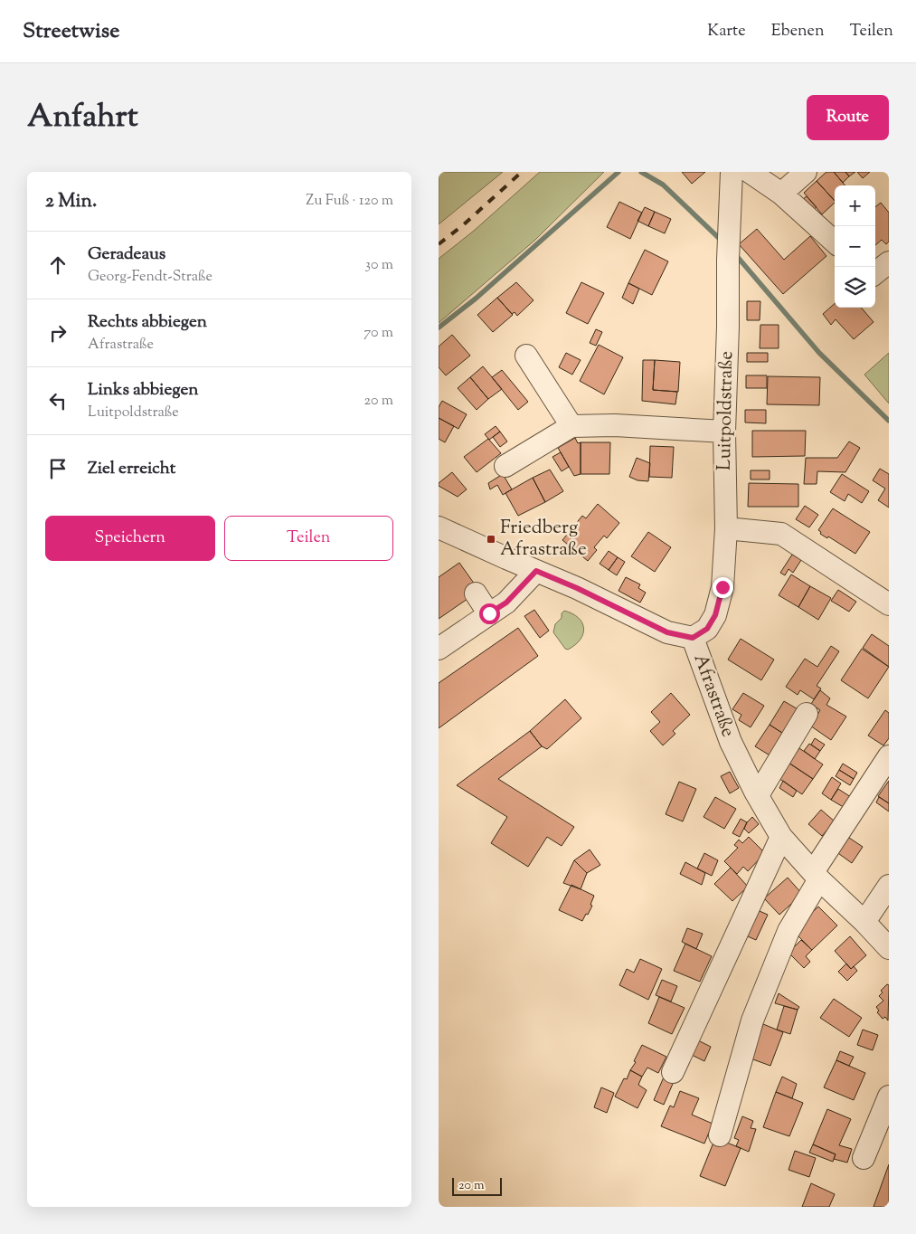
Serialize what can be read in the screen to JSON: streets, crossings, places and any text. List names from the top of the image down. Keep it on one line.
{"streets":{"street":["Luitpoldstraße","Afrastraße"]},"crossings":[["Luitpoldstraße","Afrastraße"]],"places":{"transit":["Friedberg Afrastraße"]},"scale_bar":"20 m","page":{"header":"Streetwise","nav":["Karte","Ebenen","Teilen"],"title":"Anfahrt","buttons":["Route",["Speichern","Teilen"]],"heading":["2 Min.","Zu Fuß · 120 m"],"map_buttons":["+","−"],"list":[["Geradeaus","Georg-Fendt-Straße","30 m"],["Rechts abbiegen","Afrastraße","70 m"],["Links abbiegen","Luitpoldstraße","20 m"],"Ziel erreicht"],"scale":"20 m"}}
